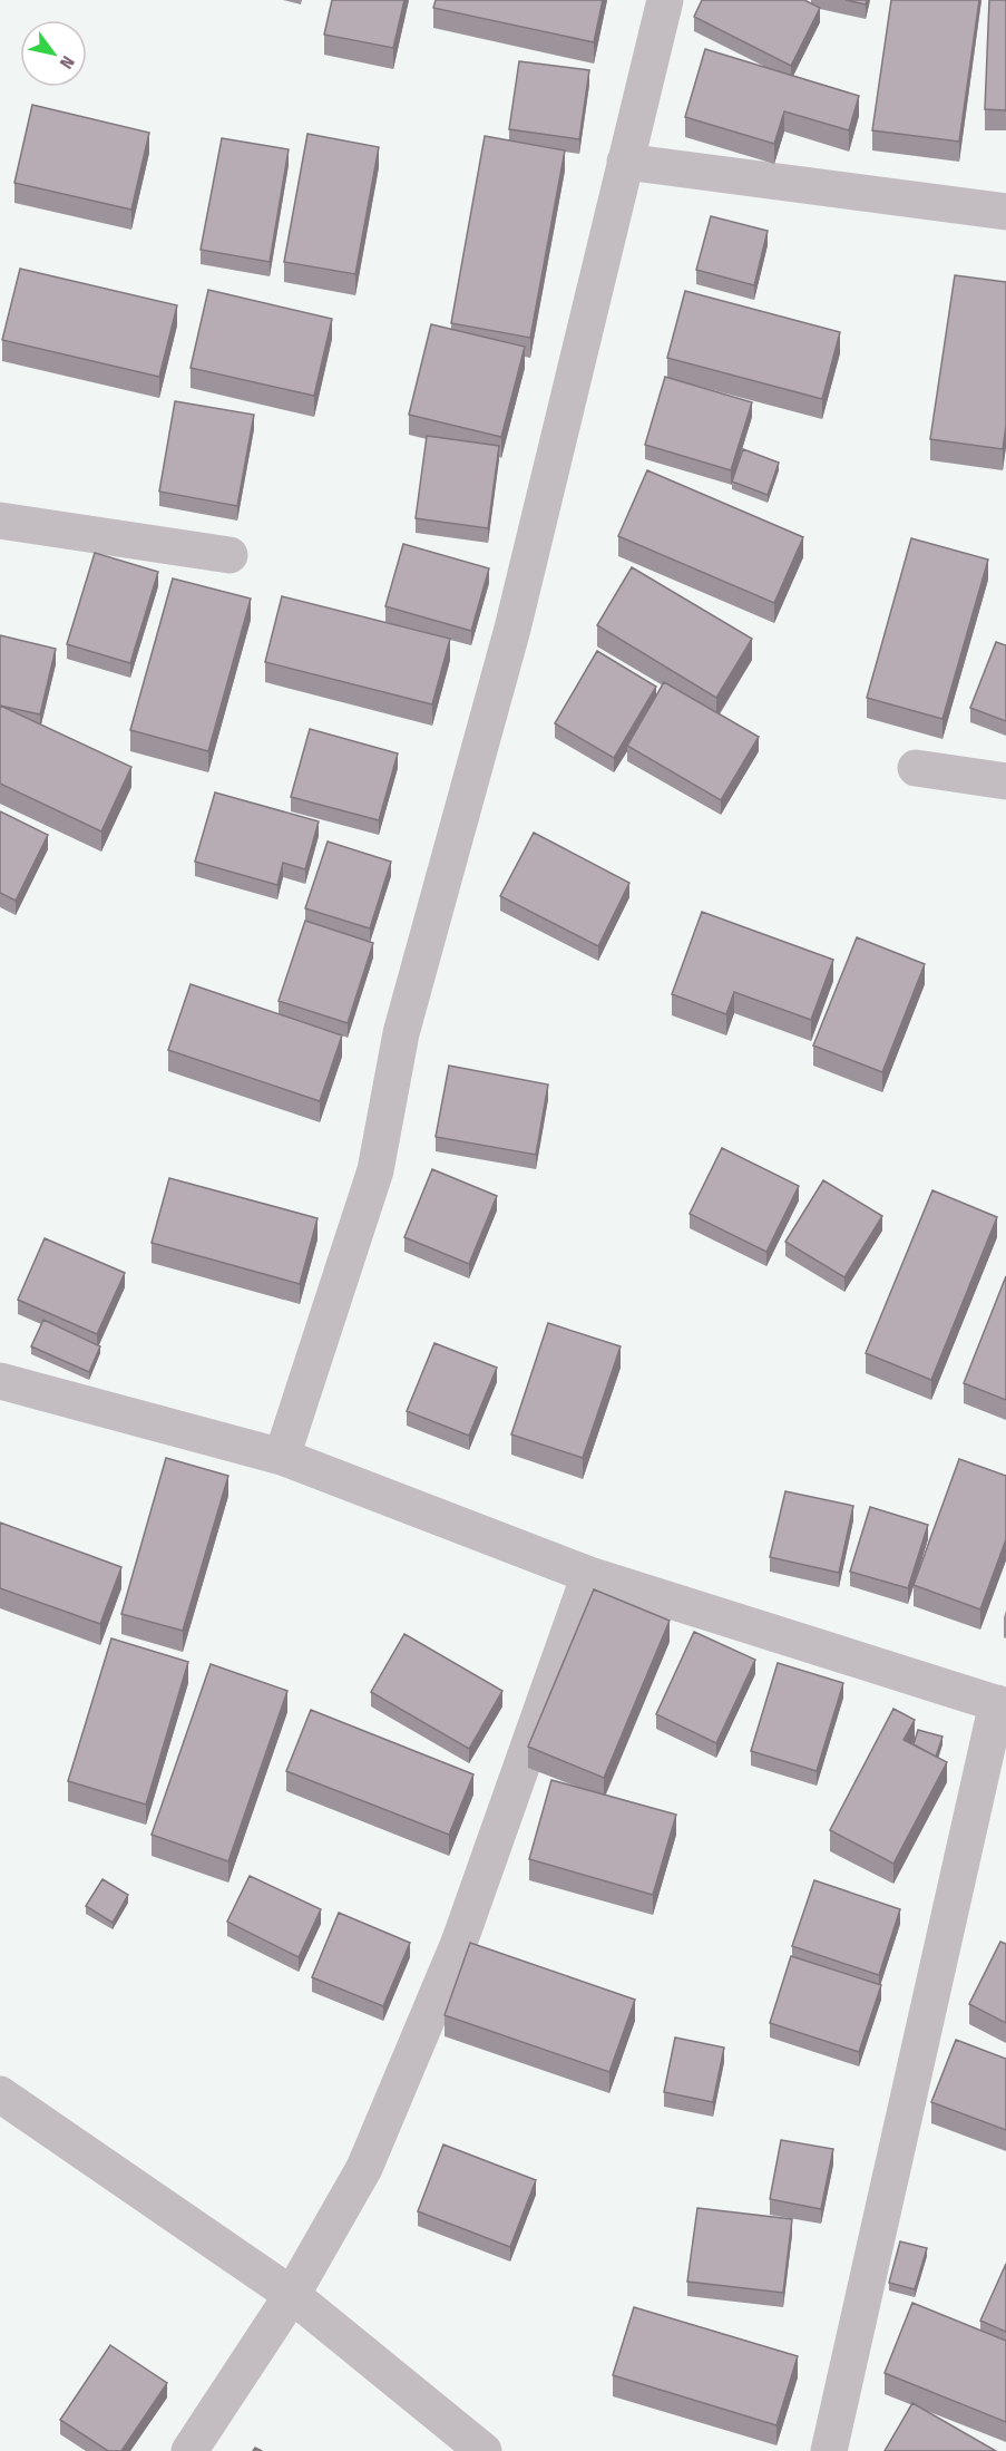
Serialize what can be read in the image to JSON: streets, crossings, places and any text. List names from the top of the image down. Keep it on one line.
{"north":"bottom right"}
